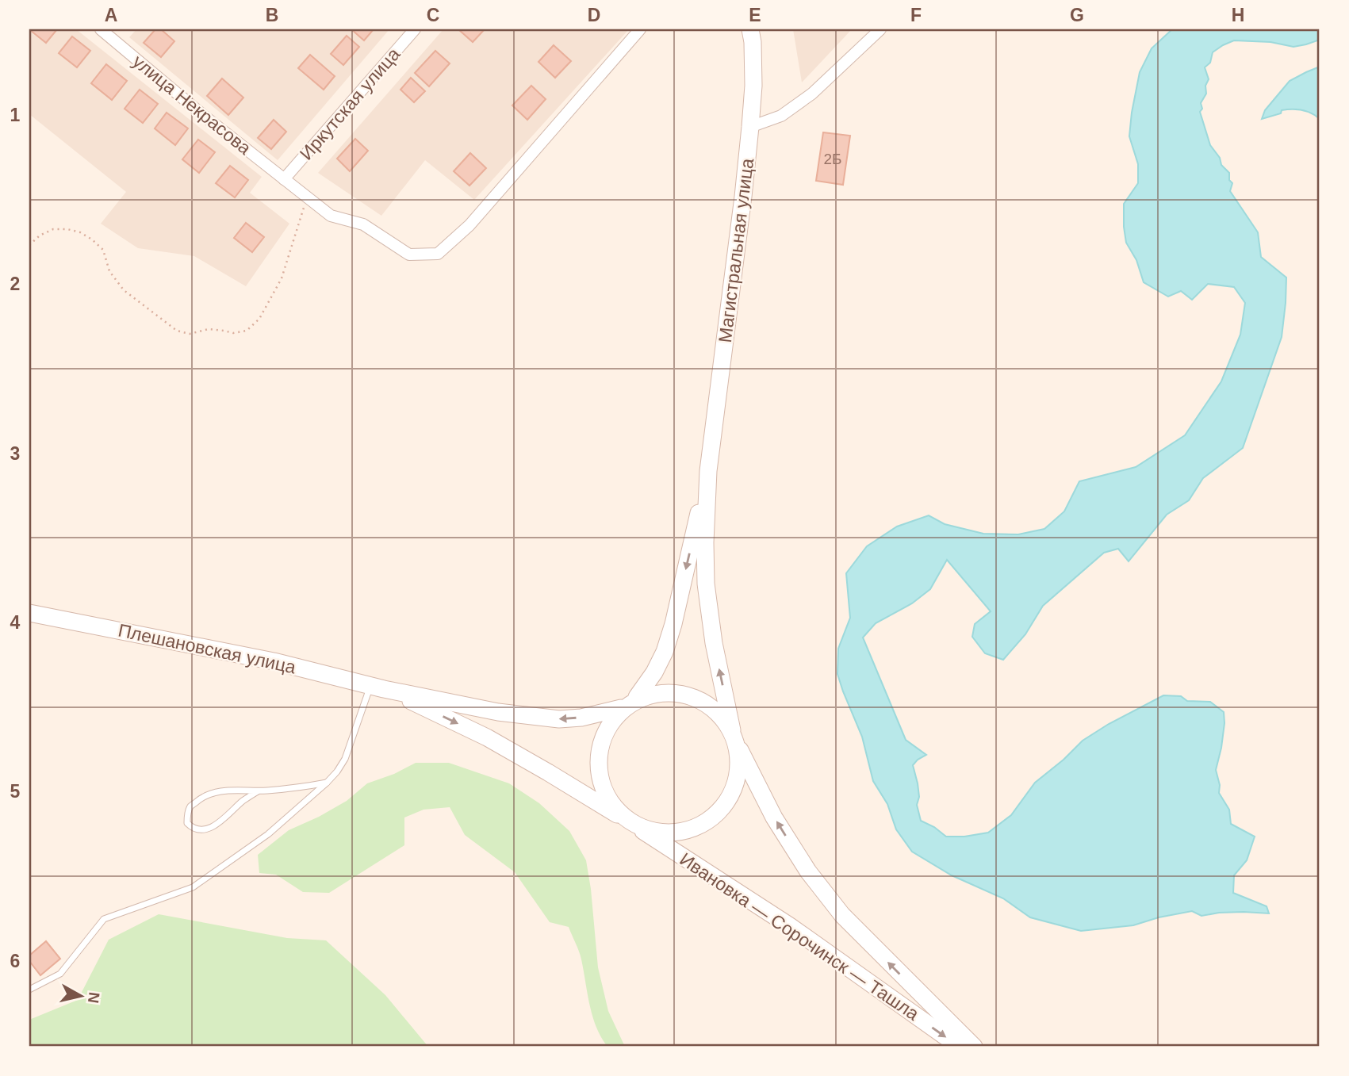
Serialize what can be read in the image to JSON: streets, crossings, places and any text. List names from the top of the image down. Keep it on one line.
{"streets":{"main road":["Магистральная улица","Плешановская улица","Ивановка — Сорочинск — Ташла"],"street":["Иркутская улица","улица Некрасова"]},"crossings":[["Иркутская улица","улица Некрасова"],["Магистральная улица","Ивановка — Сорочинск — Ташла"]],"house_numbers":["2Б"],"north":"right","grid":{"columns":["A","B","C","D","E","F","G","H"],"rows":["1","2","3","4","5","6"]}}
